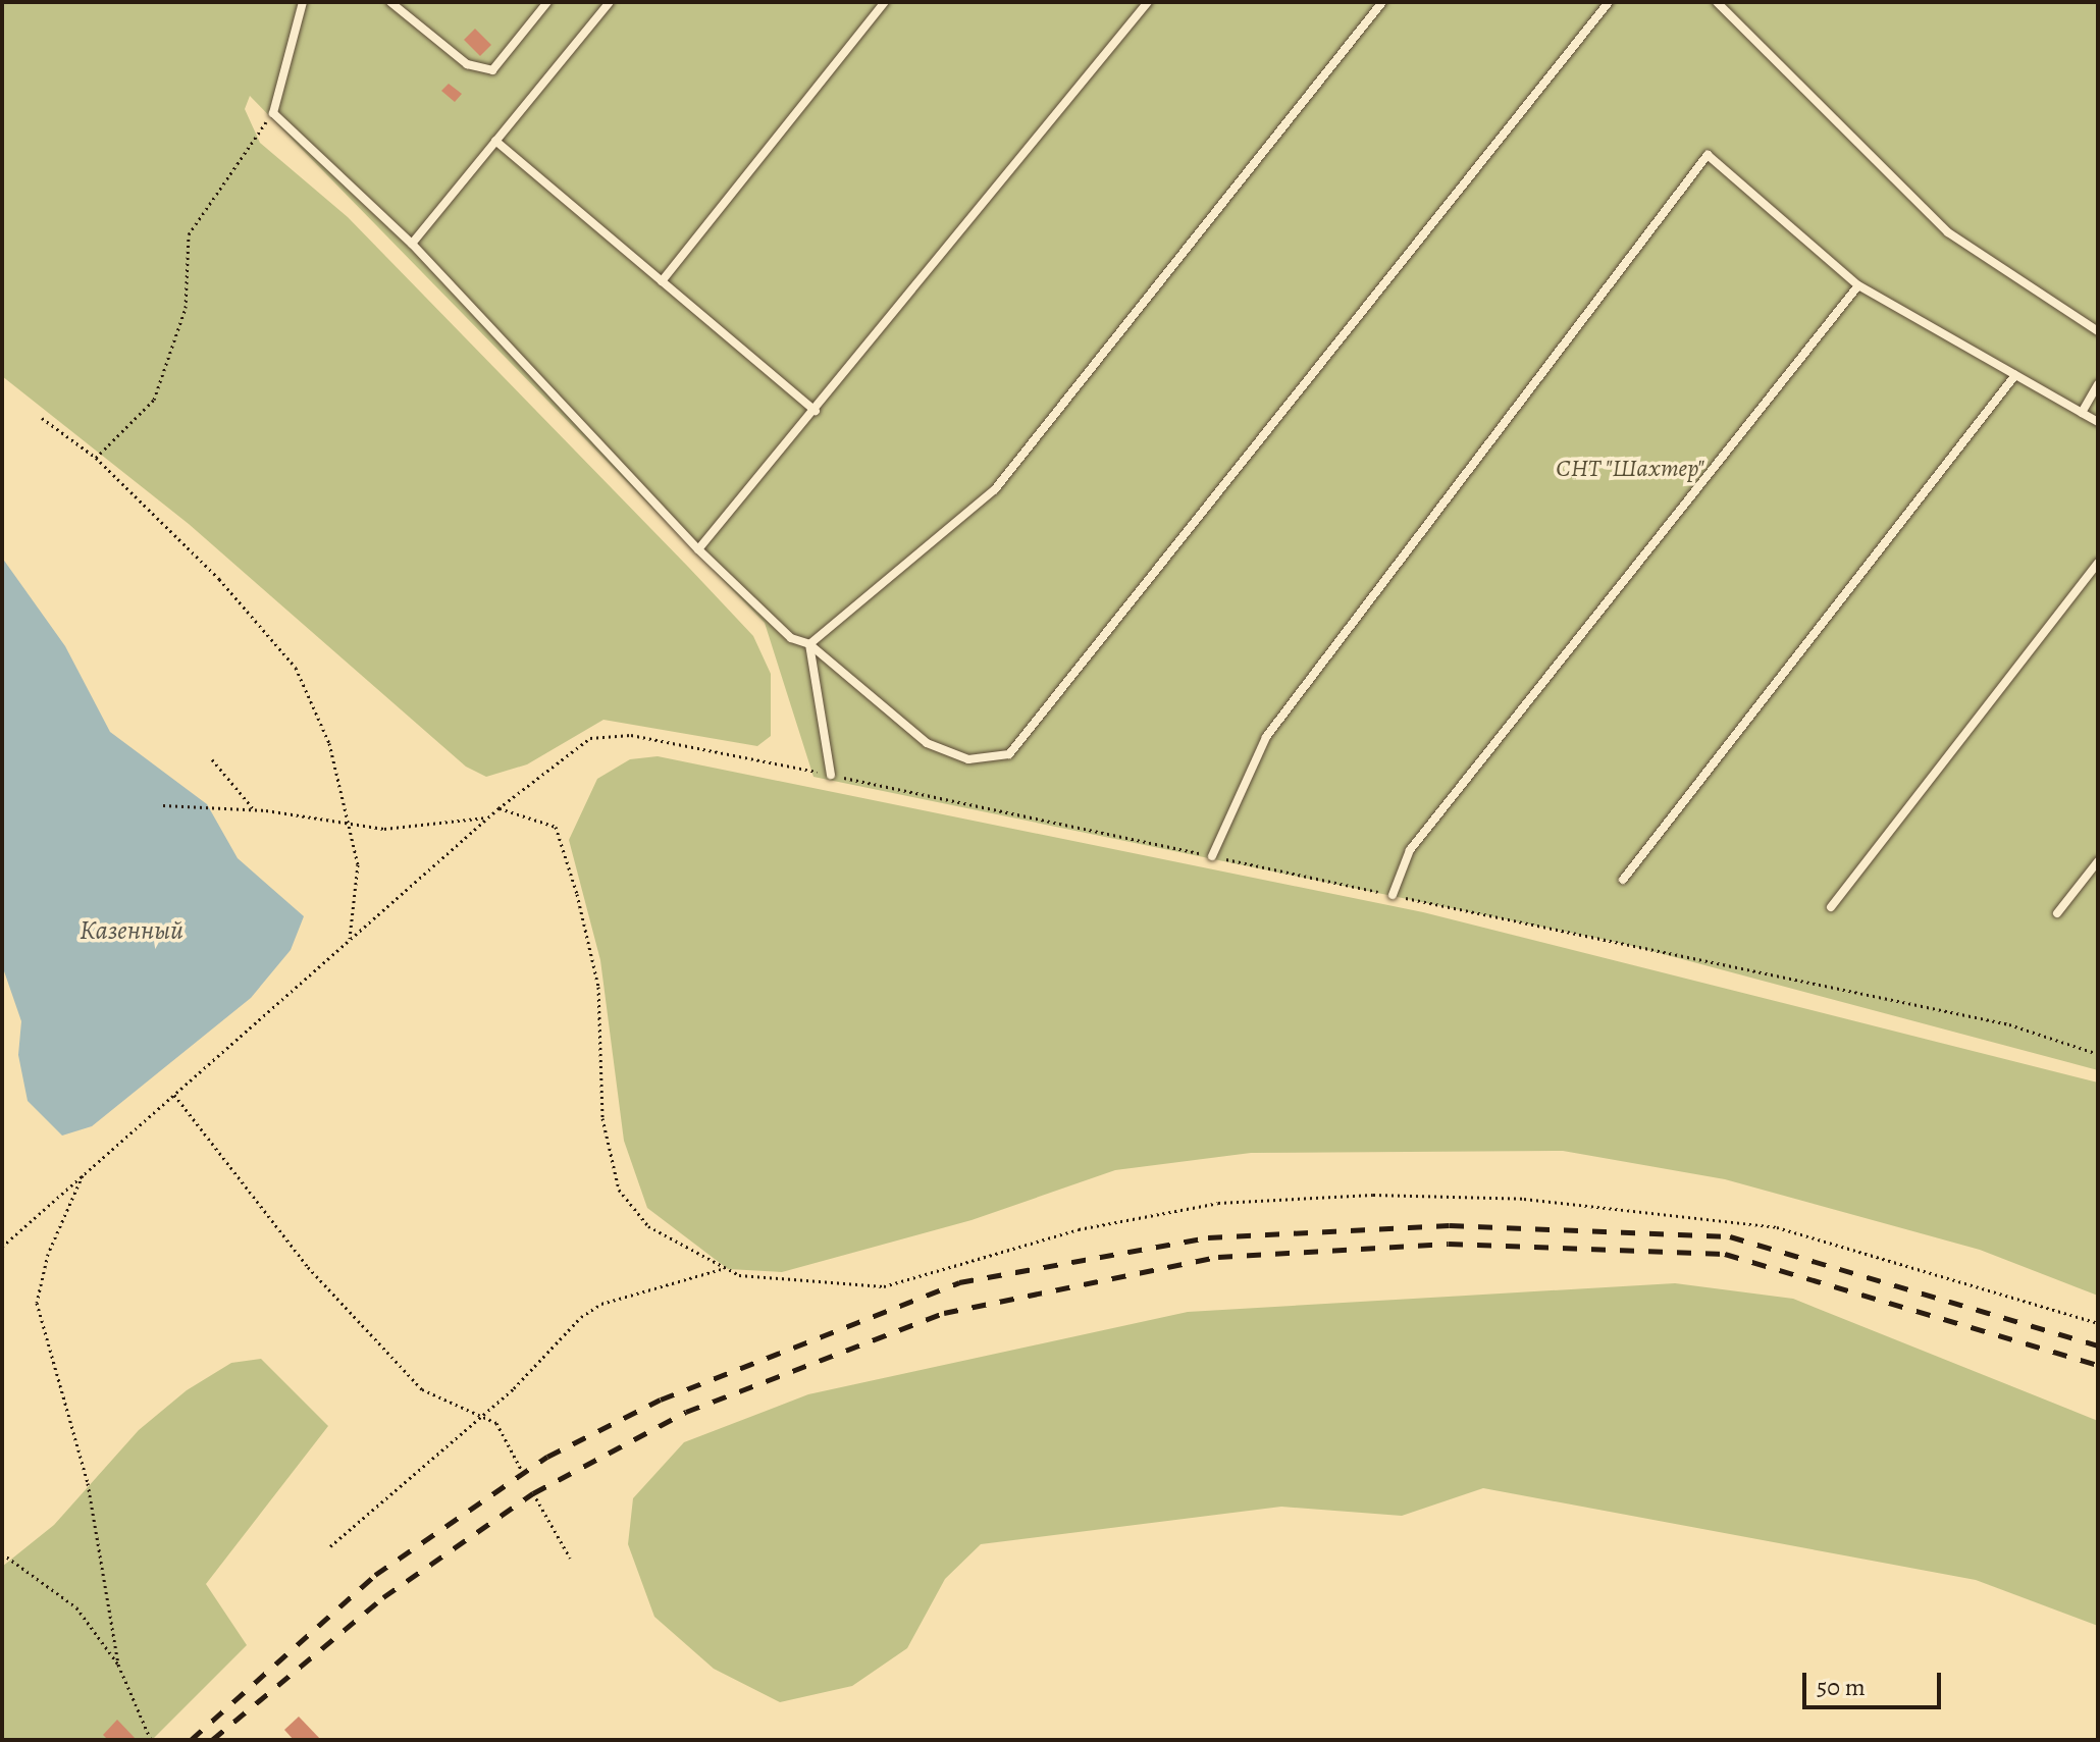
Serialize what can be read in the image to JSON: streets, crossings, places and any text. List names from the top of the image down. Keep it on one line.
{"water":["Казенный"],"parks":["СНТ \"Шахтер\""],"scale_bar":"50 m"}
